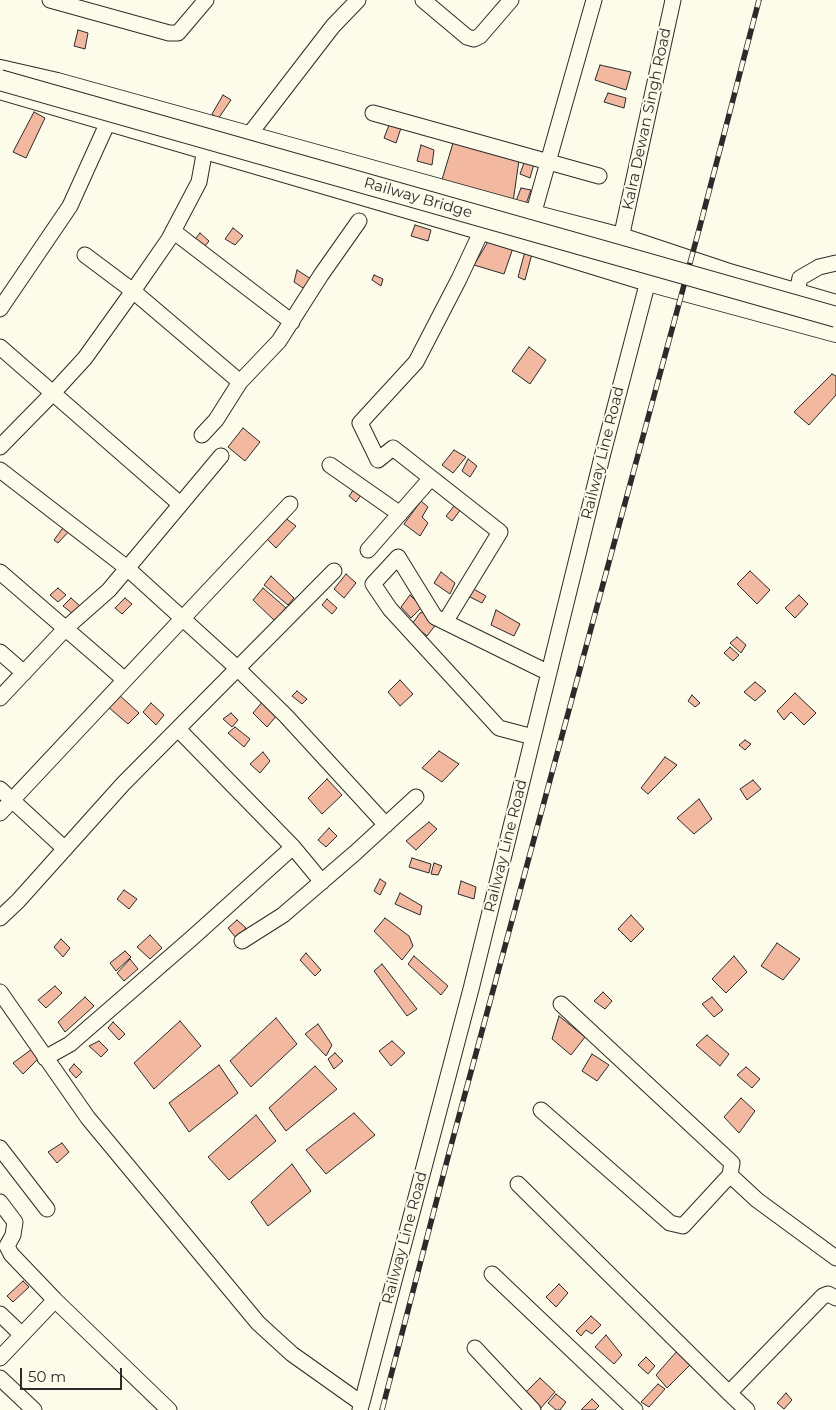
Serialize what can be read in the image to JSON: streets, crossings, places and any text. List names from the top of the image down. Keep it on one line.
{"streets":{"main road":["Railway Bridge"],"street":["Kalra Dewan Singh Road","Railway Line Road"]},"scale_bar":"50 m"}
